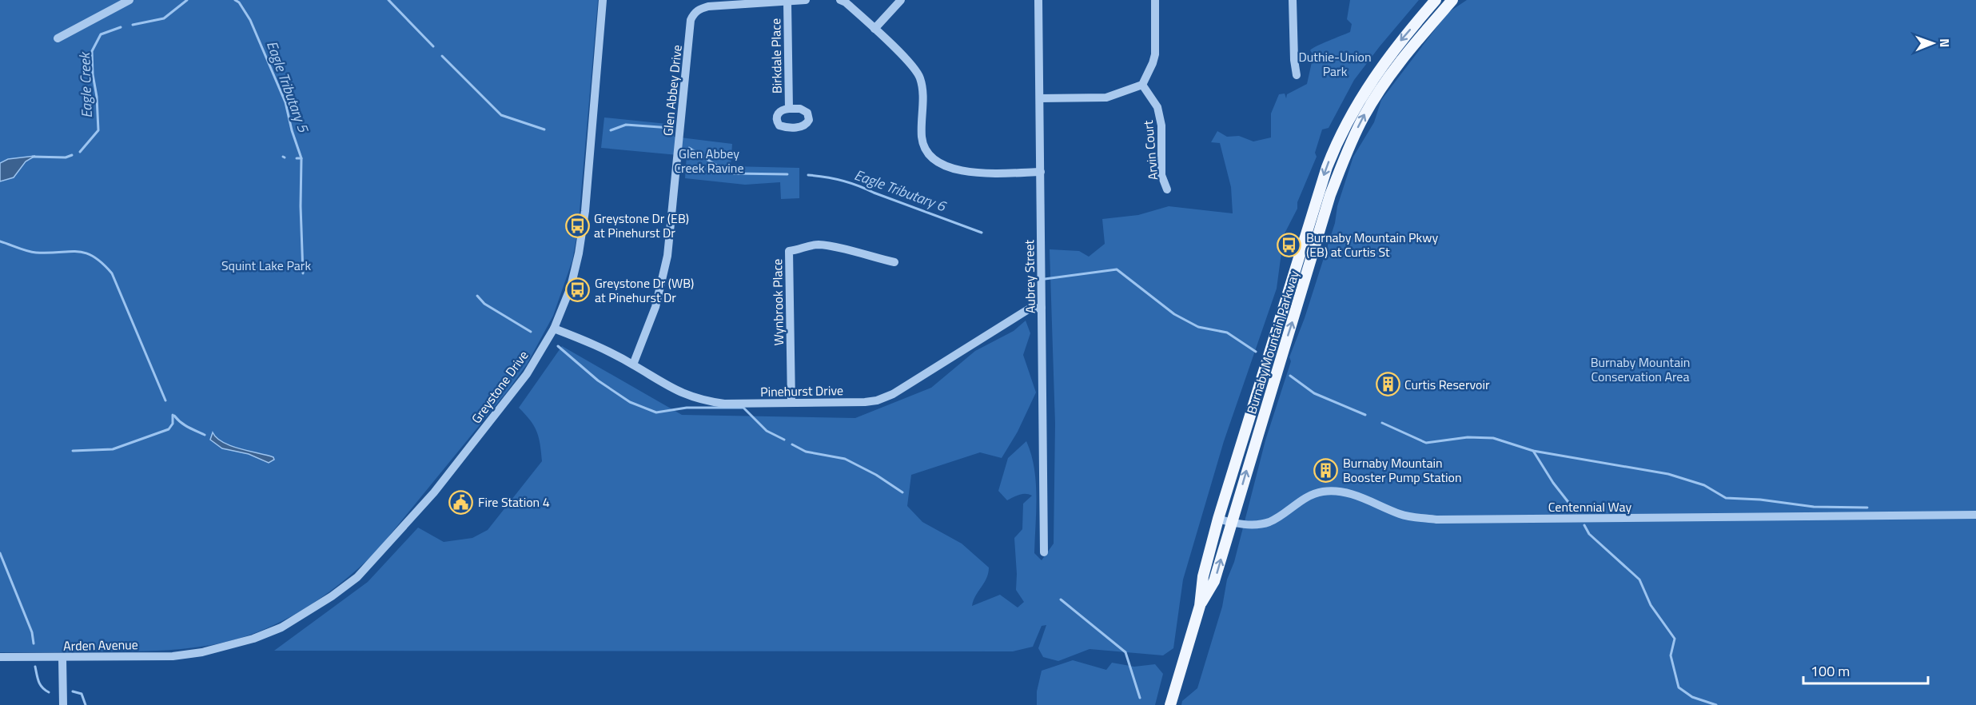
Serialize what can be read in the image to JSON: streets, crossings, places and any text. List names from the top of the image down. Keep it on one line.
{"streets":{"main road":["Burnaby Mountain Parkway"],"street":["Birkdale Place","Glen Abbey Drive","Arvin Court","Aubrey Street","Wynbrook Place","Greystone Drive","Pinehurst Drive","Centennial Way","Arden Avenue"]},"crossings":[["Birkdale Place","Glen Abbey Drive"],["Glen Abbey Drive","Pinehurst Drive"],["Aubrey Street","Pinehurst Drive"],["Wynbrook Place","Pinehurst Drive"],["Burnaby Mountain Parkway","Centennial Way"],["Greystone Drive","Pinehurst Drive"],["Greystone Drive","Arden Avenue"]],"water":["Eagle Creek","Eagle Tributary 5","Eagle Tributary 6"],"parks":["Duthie-Union Park","Glen Abbey Creek Ravine","Squint Lake Park","Burnaby Mountain Conservation Area"],"places":{"bus stop":["Greystone Dr (EB) at Pinehurst Dr","Burnaby Mountain Pkwy (EB) at Curtis St","Greystone Dr (WB) at Pinehurst Dr"],"building":["Curtis Reservoir","Burnaby Mountain Booster Pump Station"],"public building":["Fire Station 4"]},"scale_bar":"100 m","north":"right"}
